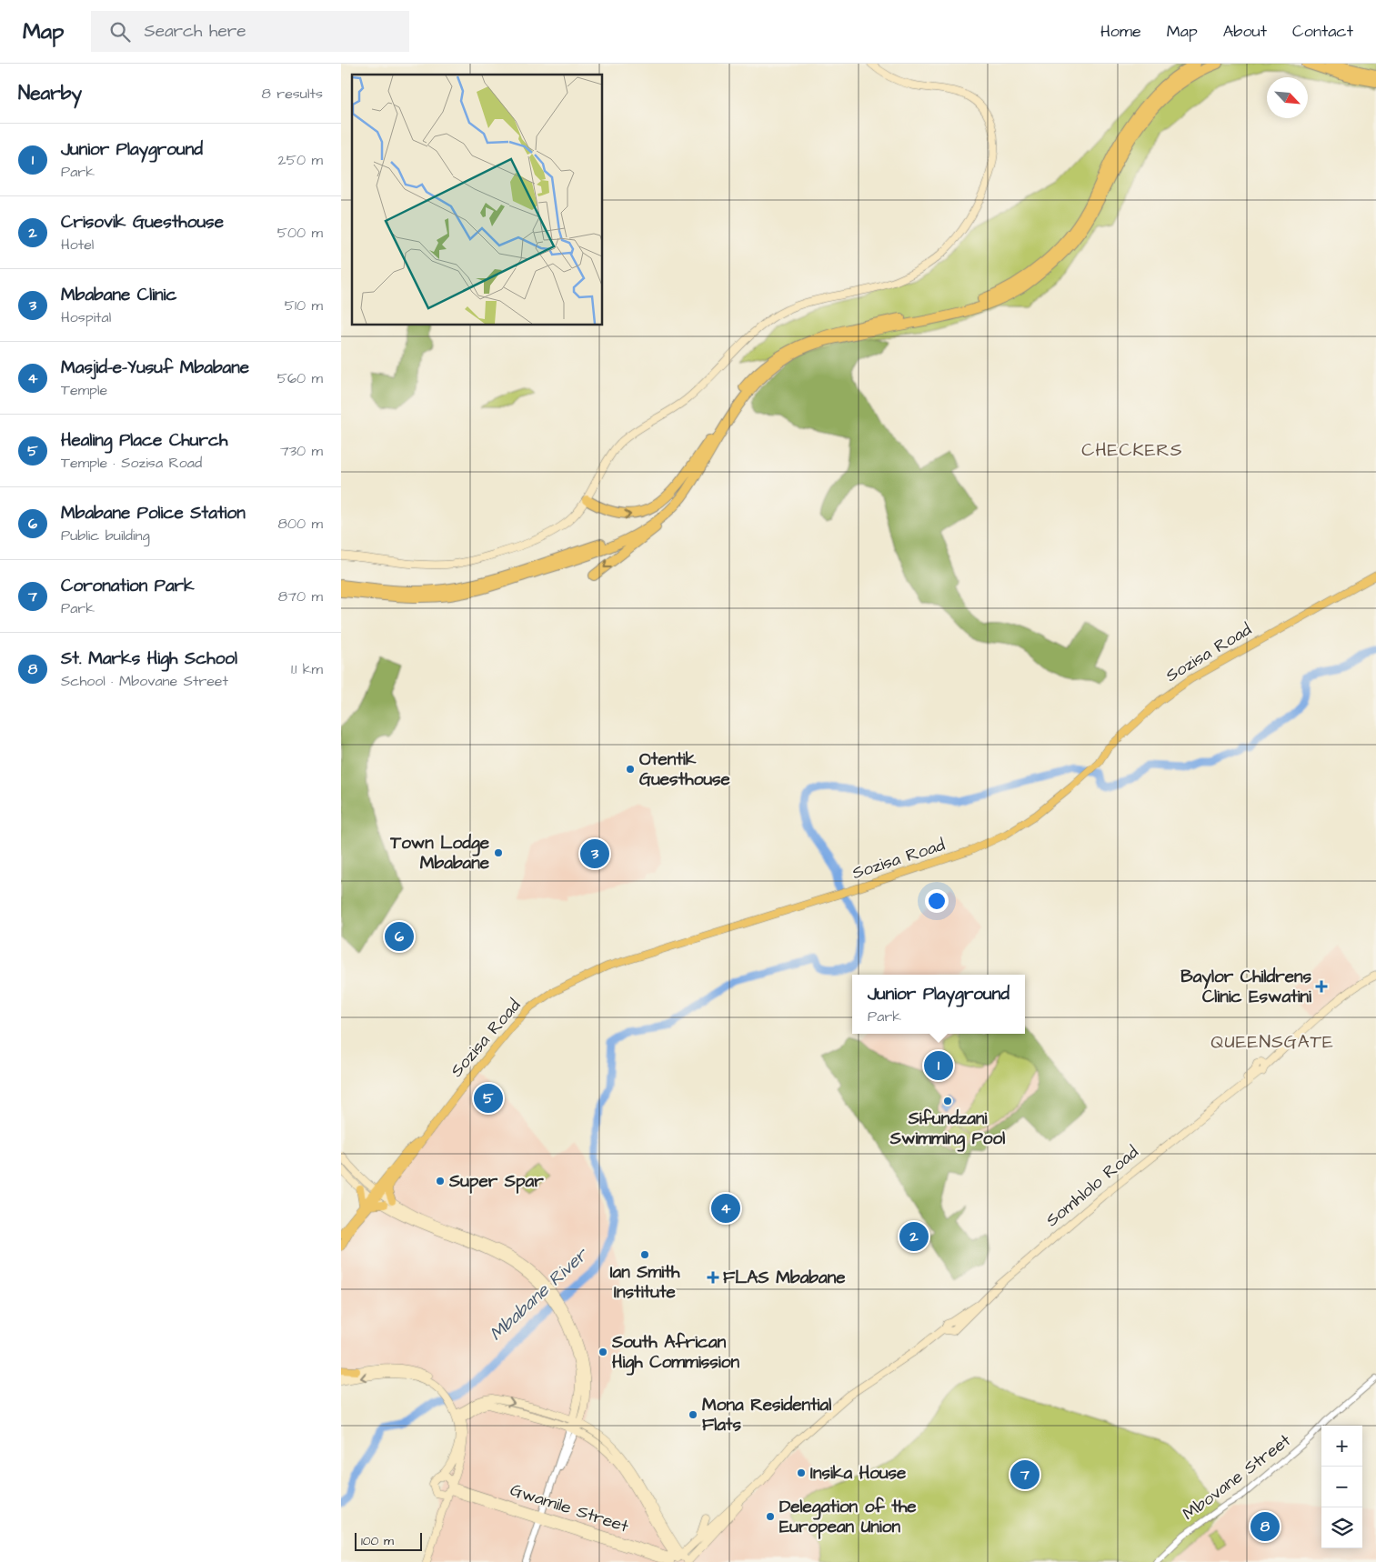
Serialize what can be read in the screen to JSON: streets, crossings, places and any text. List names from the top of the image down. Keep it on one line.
{"streets":{"main road":["Sozisa Road","Somhlolo Road","Gwamile Street"],"street":["Mbovane Street"]},"crossings":[["Somhlolo Road","Gwamile Street"]],"districts":["CHECKERS","QUEENSGATE"],"water":["Mbabane River"],"places":{"other":["Otentik Guesthouse","Town Lodge Mbabane","Sifundzani Swimming Pool","Super Spar","Ian Smith Institute","South African High Commission","Mona Residential Flats","Insika House","Delegation of the European Union"],"health":["Baylor Childrens Clinic Eswatini","FLAS Mbabane"]},"scale_bar":"100 m","north":"bottom right","page":{"header":"Map","search":"Search here","nav":["Home","Map","About","Contact"],"heading":["Nearby","8 results"],"list":[{"mark":"1","name":"Junior Playground","note":"Park","value":"250 m"},{"mark":"2","name":"Crisovik Guesthouse","note":"Hotel","value":"500 m"},{"mark":"3","name":"Mbabane Clinic","note":"Hospital","value":"510 m"},{"mark":"4","name":"Masjid-e-Yusuf Mbabane","note":"Temple","value":"560 m"},{"mark":"5","name":"Healing Place Church","note":"Temple · Sozisa Road","value":"730 m"},{"mark":"6","name":"Mbabane Police Station","note":"Public building","value":"800 m"},{"mark":"7","name":"Coronation Park","note":"Park","value":"870 m"},{"mark":"8","name":"St. Marks High School","note":"School · Mbovane Street","value":"1.1 km"}],"pins":["3","6","1","5","4","2","7","8"],"popup":["Junior Playground","Park"],"map_buttons":["+","−"],"scale":"100 m"}}
